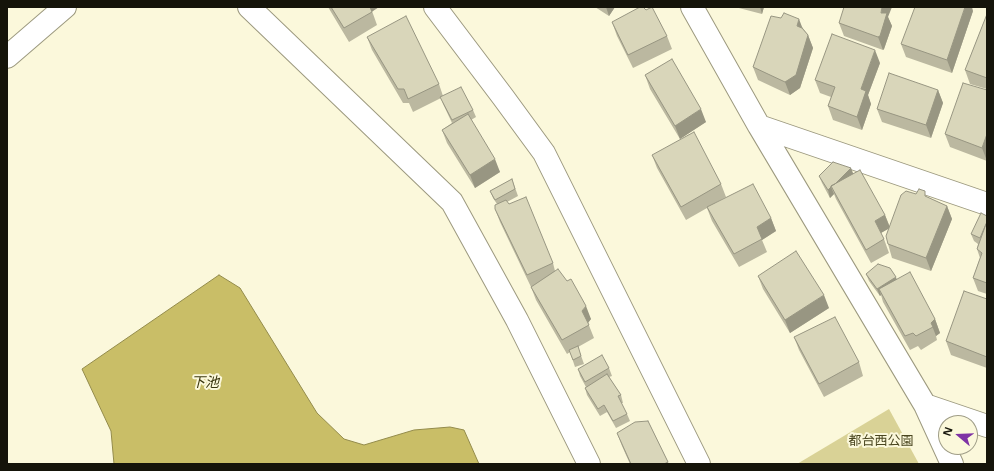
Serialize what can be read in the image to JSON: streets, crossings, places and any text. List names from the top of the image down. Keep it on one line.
{"water":["下池"],"parks":["都台西公園"],"north":"left"}
